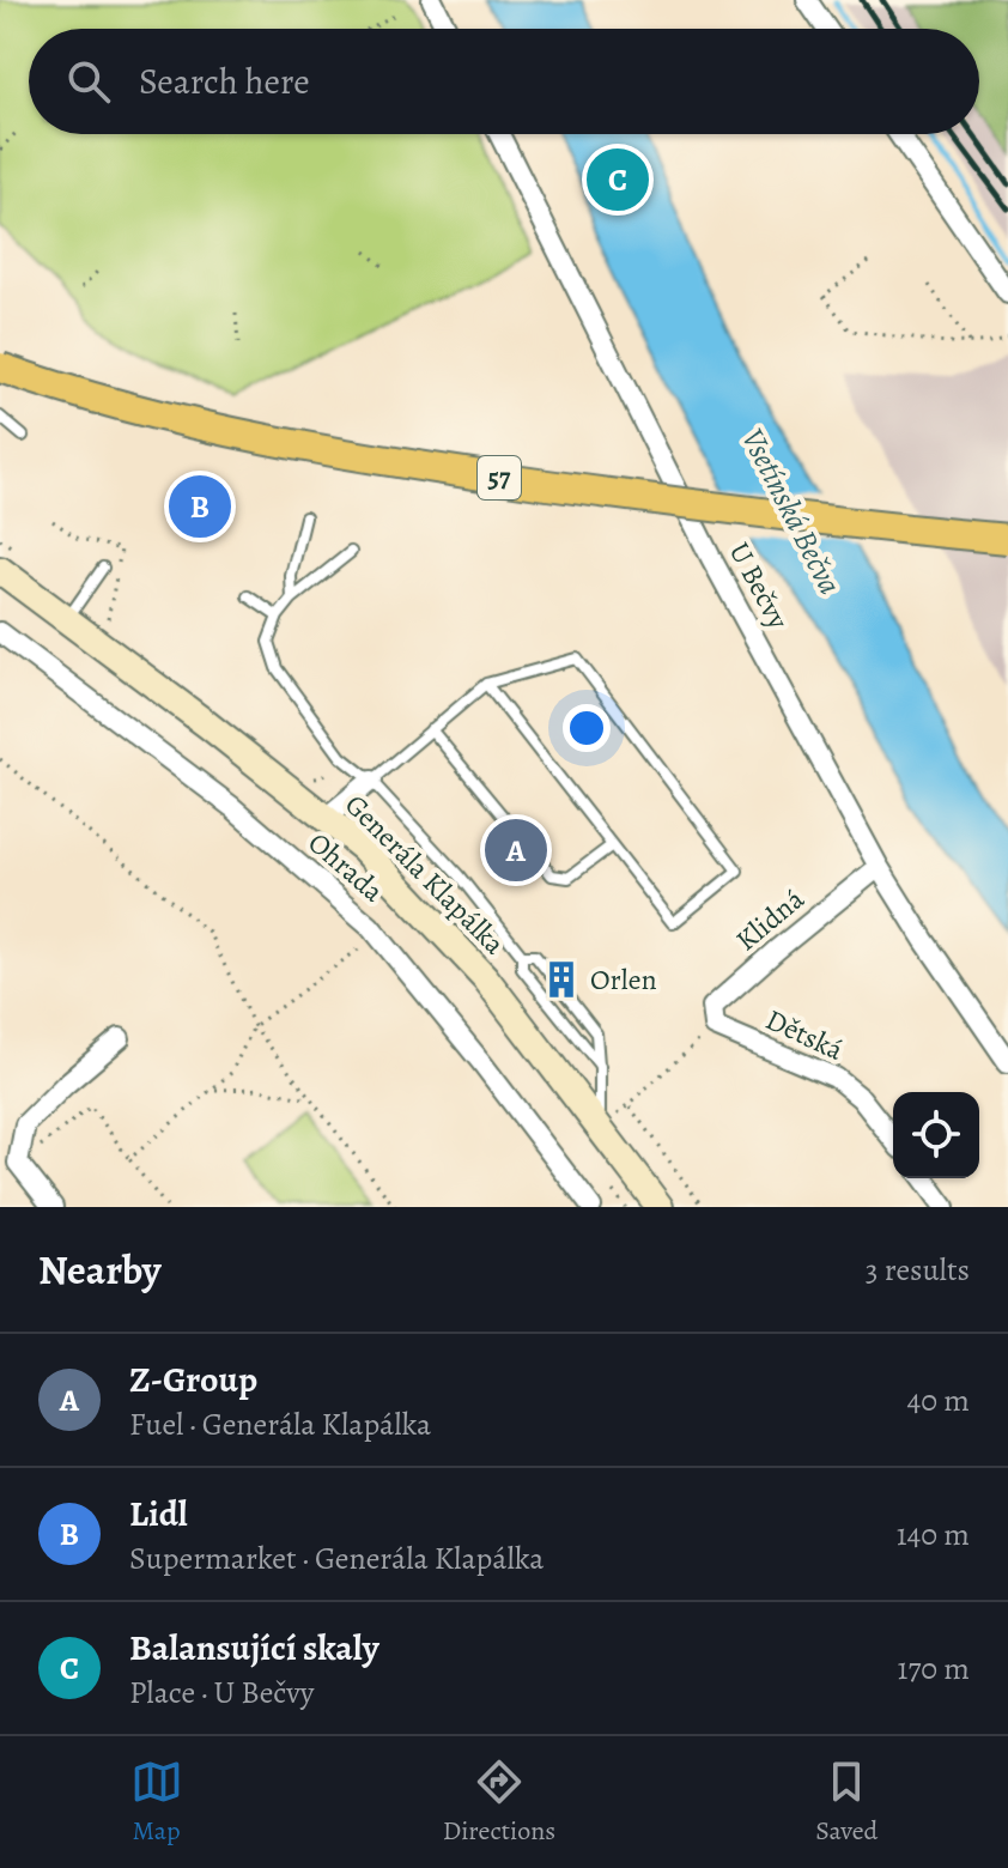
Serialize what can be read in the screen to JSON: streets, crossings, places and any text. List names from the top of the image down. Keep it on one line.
{"streets":{"main road":["57"],"street":["U Bečvy","Ohrada","Generála Klapálka","Klidná","Dětská"]},"crossings":[["U Bečvy","Klidná"],["Klidná","Dětská"]],"water":["Vsetínská Bečva"],"places":{"building":["Orlen"]},"page":{"search":"Search here","pins":["C","B","A"],"heading":["Nearby","3 results"],"list":[{"mark":"A","name":"Z-Group","note":"Fuel · Generála Klapálka","value":"40 m"},{"mark":"B","name":"Lidl","note":"Supermarket · Generála Klapálka","value":"140 m"},{"mark":"C","name":"Balansující skaly","note":"Place · U Bečvy","value":"170 m"}],"nav":["Map","Directions","Saved"]}}
